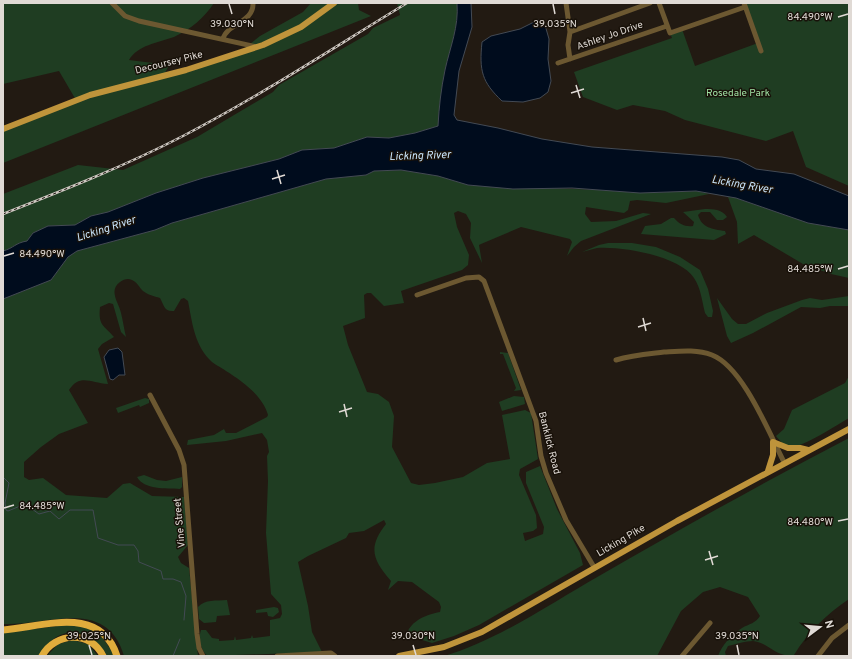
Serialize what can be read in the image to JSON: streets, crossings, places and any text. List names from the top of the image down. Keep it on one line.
{"streets":{"main road":["Decoursey Pike","Licking Pike"],"street":["Ashley Jo Drive","Banklick Road","Vine Street"]},"crossings":[["Banklick Road","Licking Pike"]],"water":["Licking River"],"parks":["Rosedale Park"],"north":"right","coordinates":["84.490°W","39.030°N","39.035°N","84.485°W","84.480°W","39.025°N"]}
